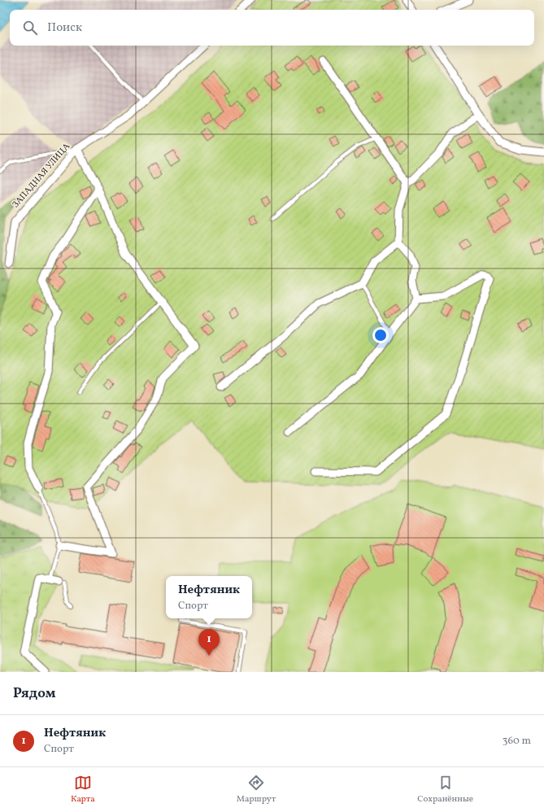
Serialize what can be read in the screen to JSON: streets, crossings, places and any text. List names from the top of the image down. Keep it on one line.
{"streets":{"street":["ЗАПАДНАЯ УЛИЦА"]},"page":{"search":"Поиск","popup":["Нефтяник","Спорт"],"pins":"1","heading":"Рядом","list":[{"mark":"1","name":"Нефтяник","note":"Спорт","value":"360 m"}],"nav":["Карта","Маршрут","Сохранённые"]}}
